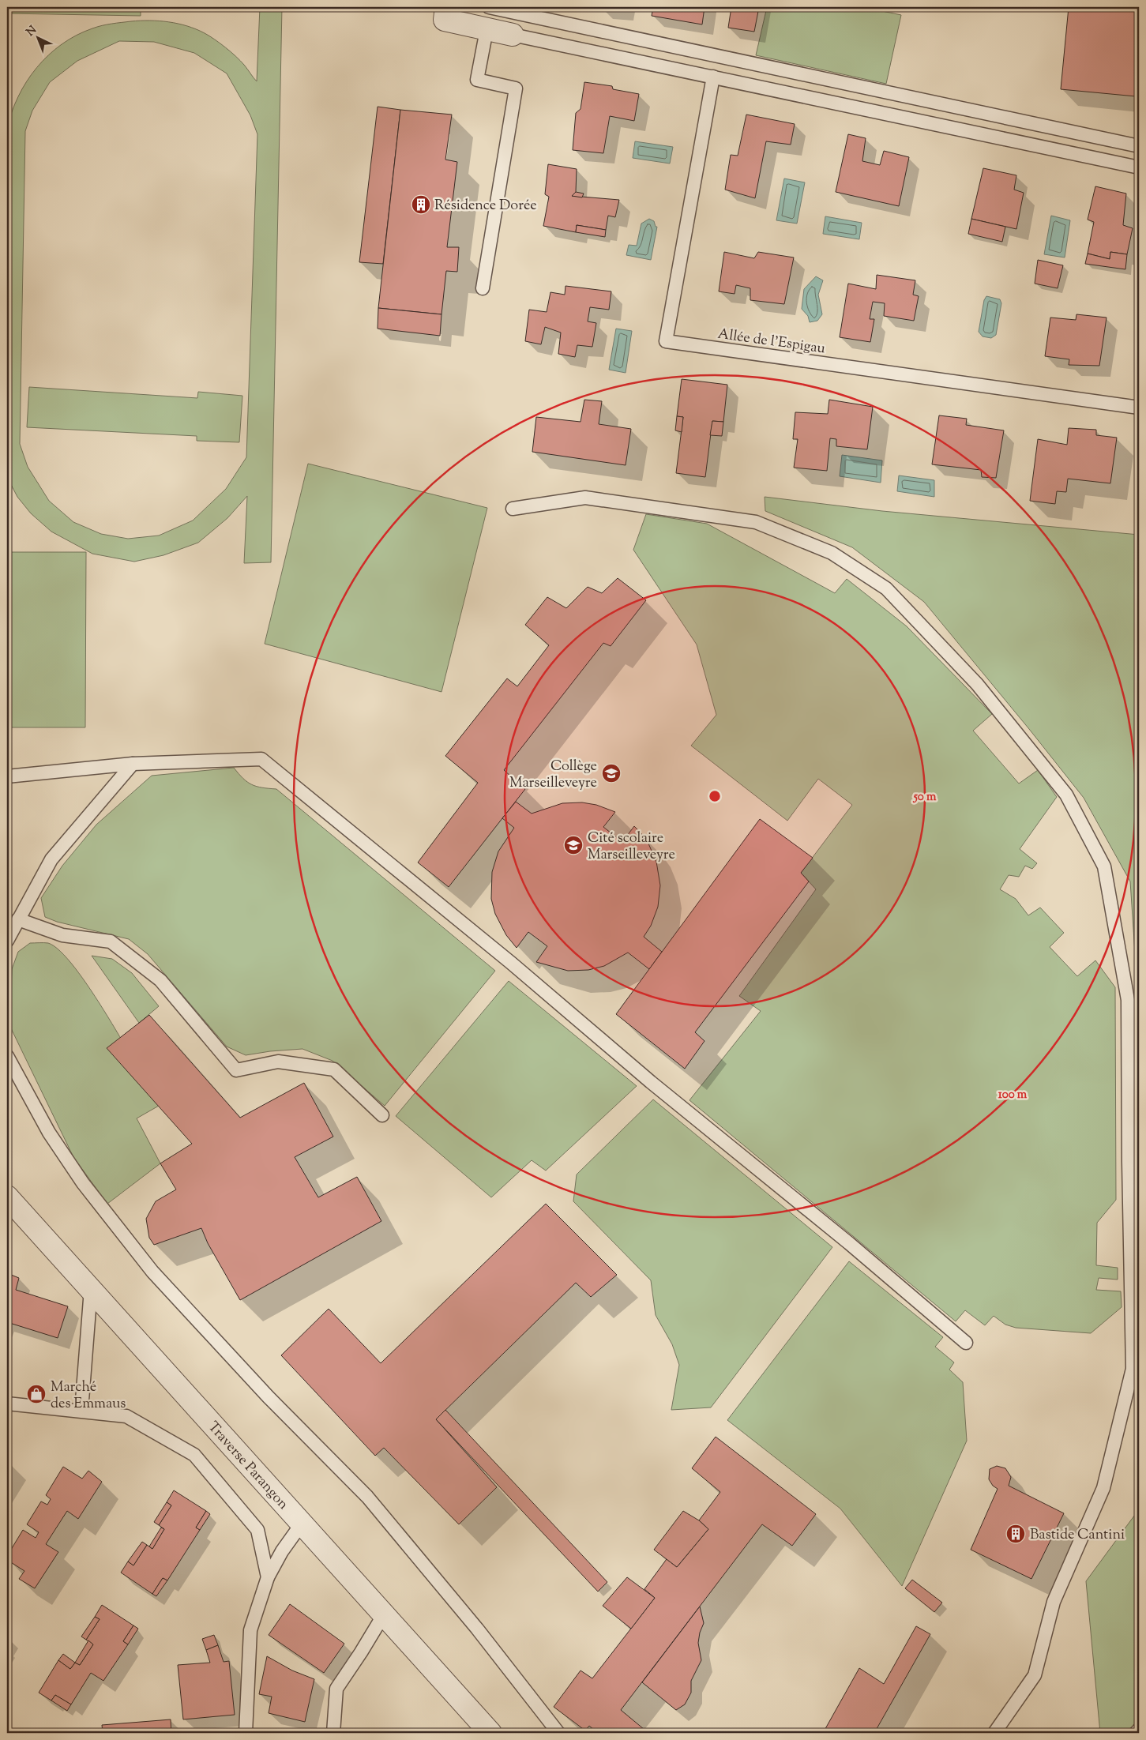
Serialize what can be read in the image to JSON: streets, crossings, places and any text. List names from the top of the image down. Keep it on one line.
{"streets":{"street":["Traverse Parangon"],"lane":["Allée de l'Espigau"]},"places":{"building":["Résidence Dorée","Bastide Cantini"],"school or university":["Collège Marseilleveyre","Cité scolaire Marseilleveyre"],"shop":["Marché des Emmaus"]},"north":"top left","rings":["50 m","100 m"]}
